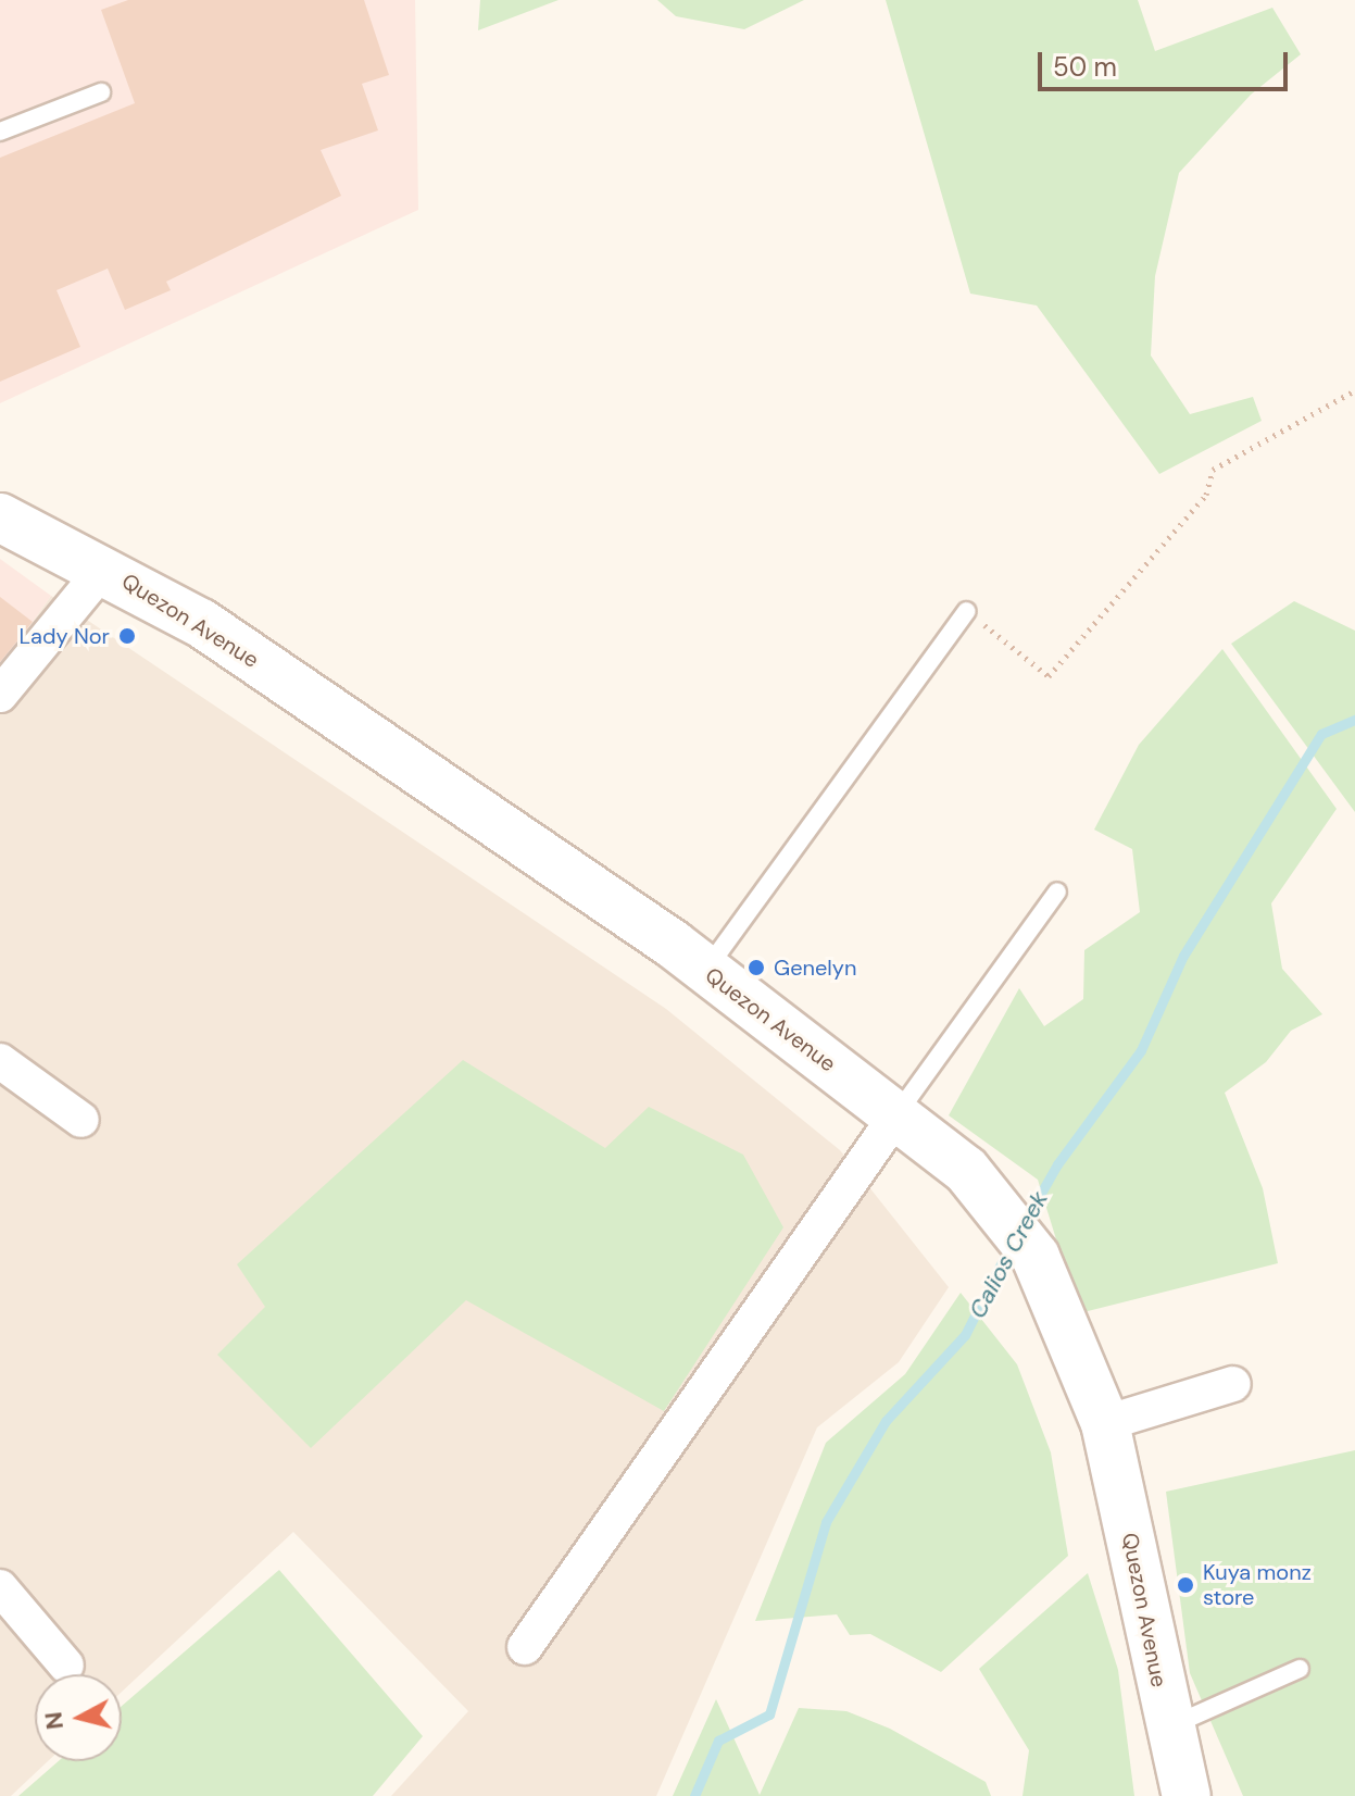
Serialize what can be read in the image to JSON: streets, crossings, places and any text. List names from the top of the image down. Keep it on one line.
{"streets":{"main road":["Quezon Avenue"]},"water":["Calios Creek"],"places":["Lady Nor","Genelyn","Kuya monz store"],"scale_bar":"50 m","north":"left"}
